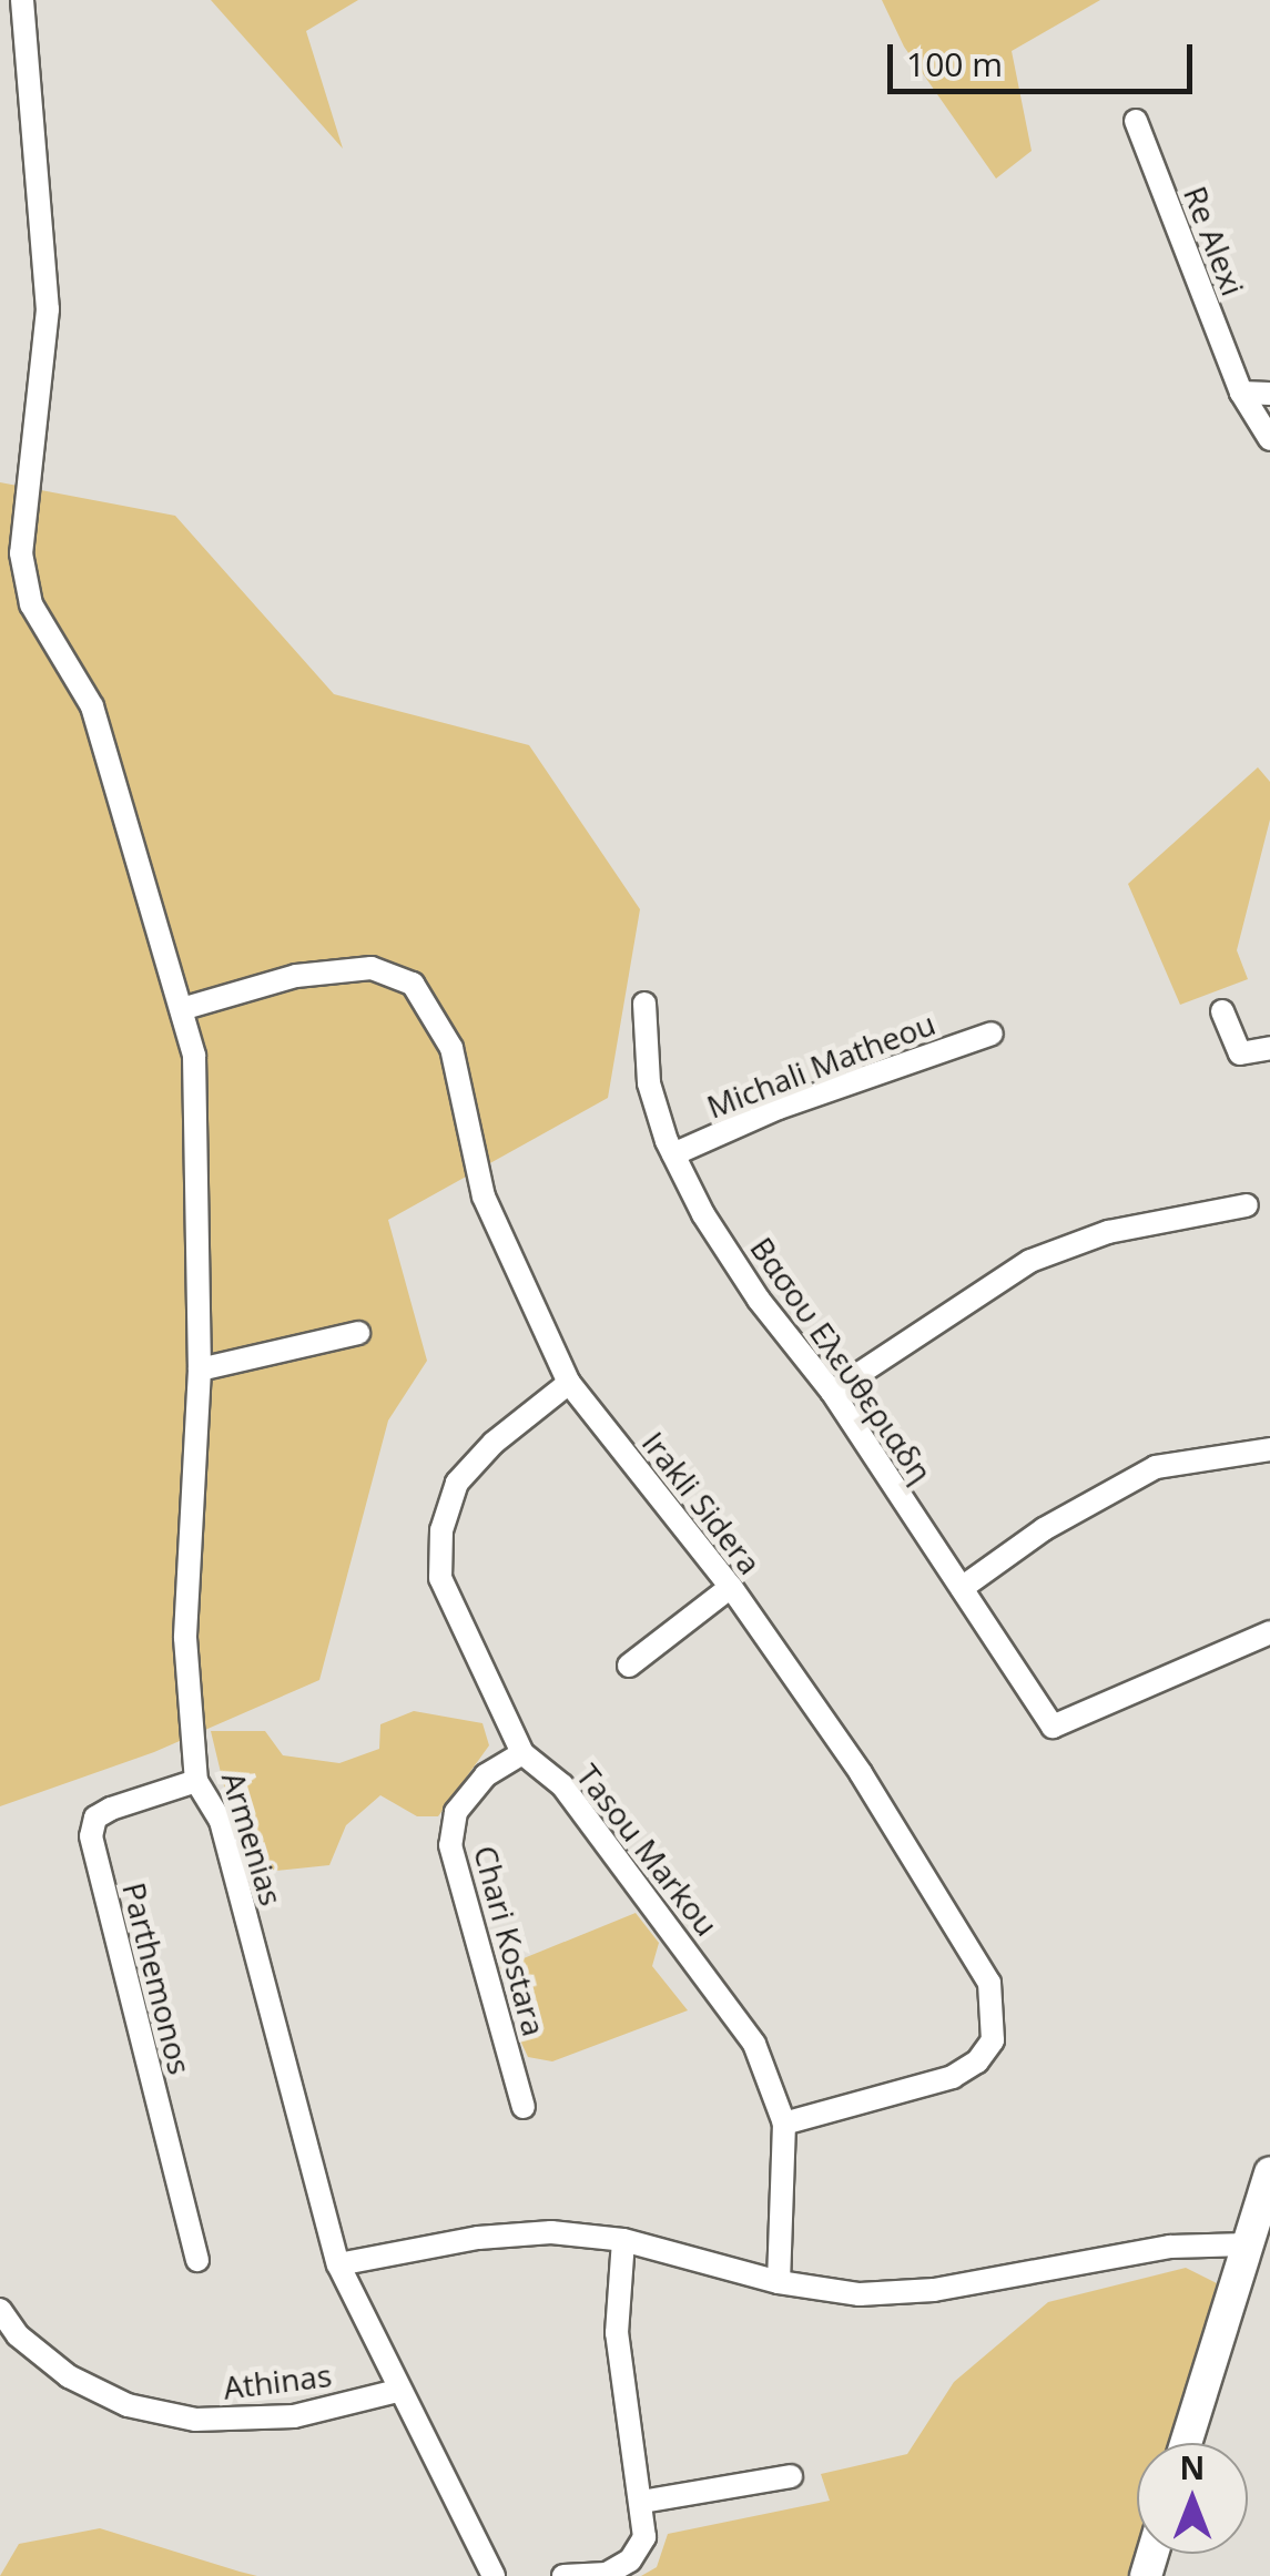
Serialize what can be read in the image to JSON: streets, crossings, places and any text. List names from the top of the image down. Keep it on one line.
{"streets":{"street":["Re Alexi","Michali Matheou","Βασου Ελευθεριαδη","Irakli Sidera","Armenias","Tasou Markou","Chari Kostara","Parthemonos","Athinas"]},"crossings":[["Michali Matheou","Βασου Ελευθεριαδη"],["Irakli Sidera","Armenias"],["Irakli Sidera","Tasou Markou"],["Armenias","Parthemonos"],["Armenias","Athinas"],["Tasou Markou","Chari Kostara"]],"scale_bar":"100 m","north":"top"}
